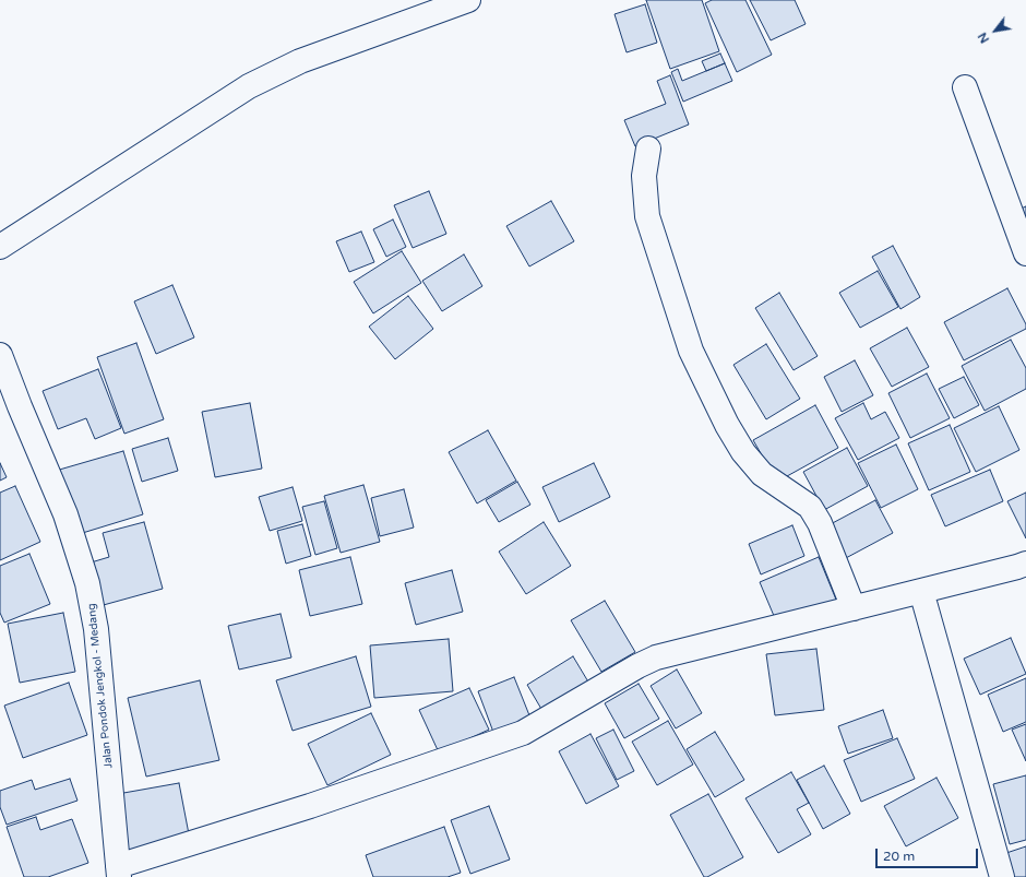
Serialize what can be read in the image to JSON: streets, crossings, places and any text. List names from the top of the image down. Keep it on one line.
{"streets":{"street":["Jalan Pondok Jengkol - Medang"]},"scale_bar":"20 m","north":"bottom left"}
